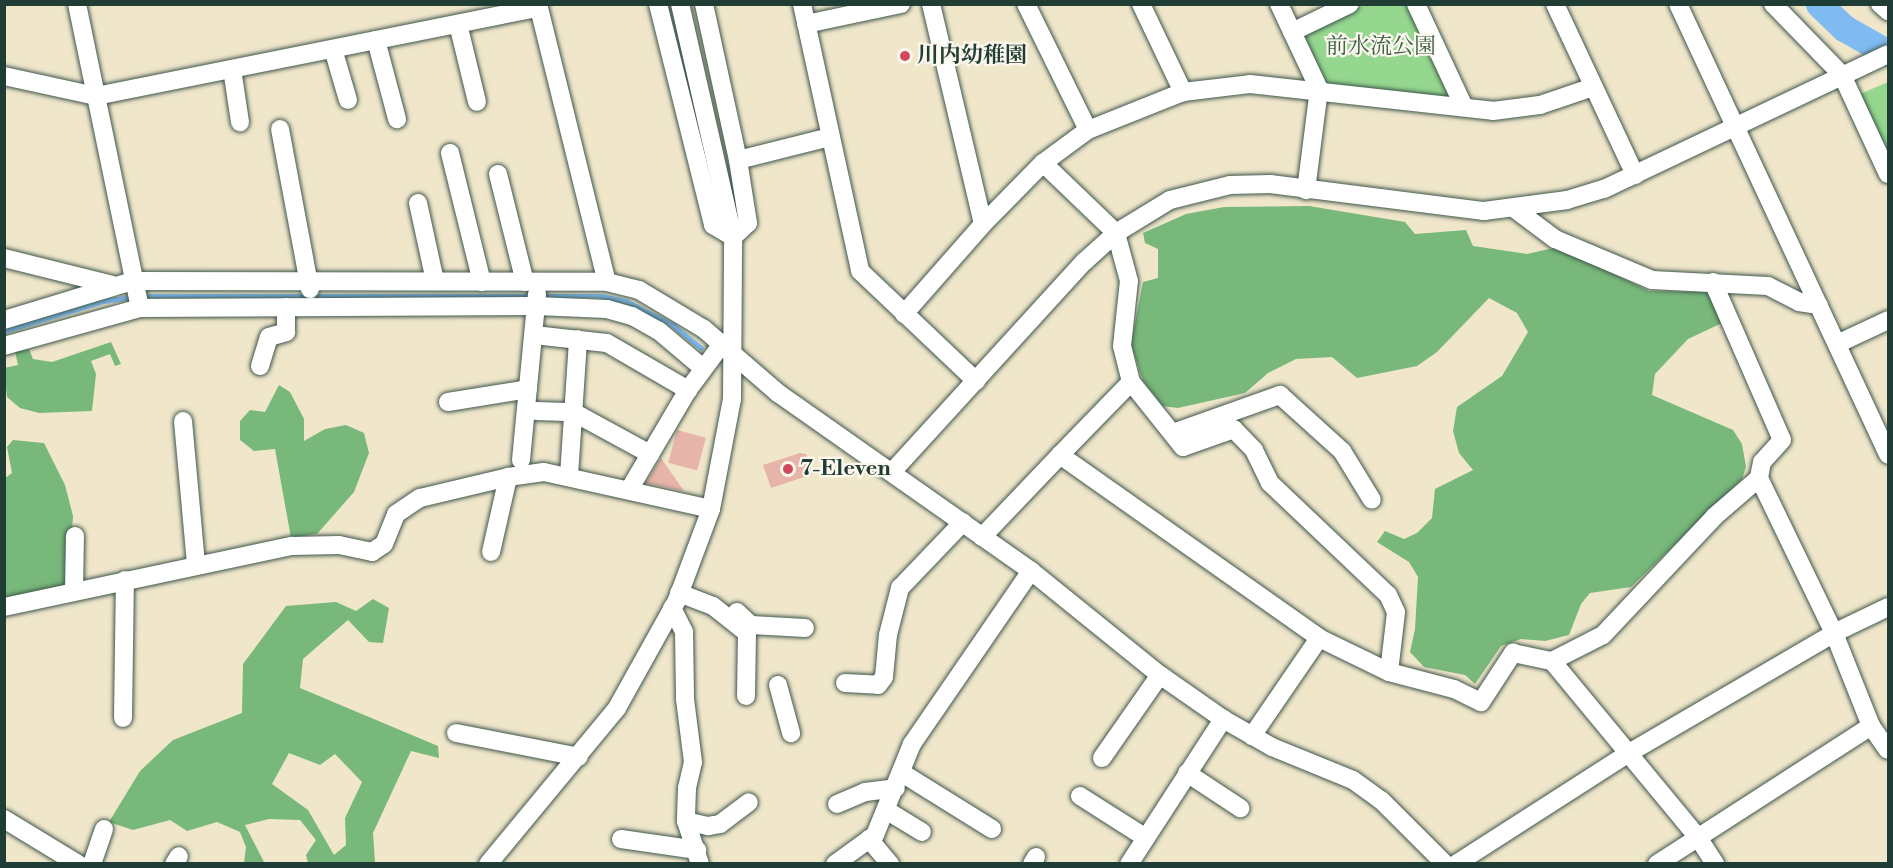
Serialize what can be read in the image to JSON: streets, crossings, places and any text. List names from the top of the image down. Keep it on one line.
{"parks":["前水流公園"],"places":["川内幼稚園","7-Eleven"]}
